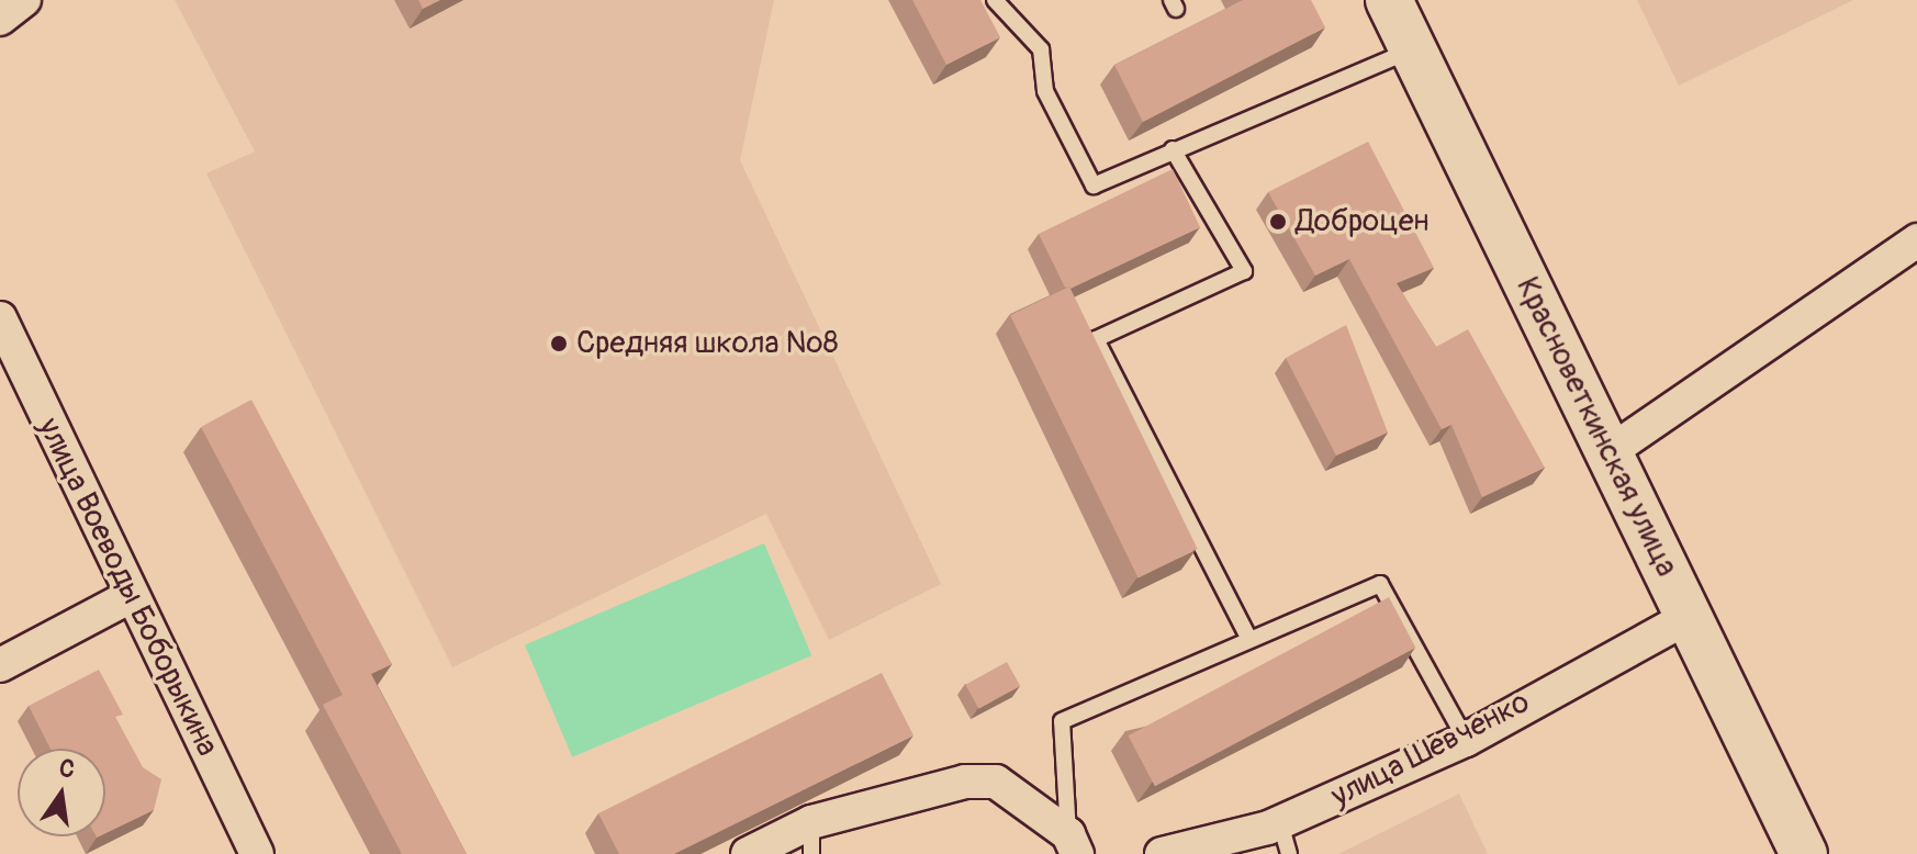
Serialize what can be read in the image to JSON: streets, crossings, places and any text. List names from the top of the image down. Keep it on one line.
{"streets":{"main road":["Красноветкинская улица"],"street":["улица Воеводы Боборыкина","улица Шевченко"]},"crossings":[["Красноветкинская улица","улица Шевченко"]],"places":["Доброцен","Средняя школа №8"],"north":"top"}
